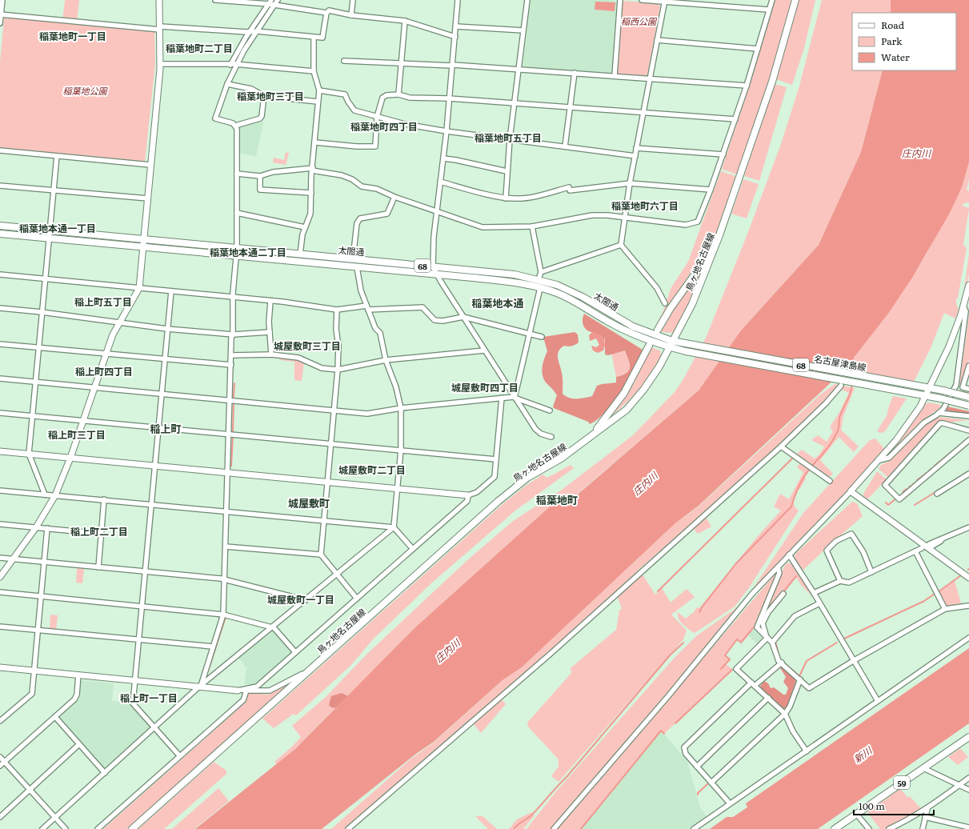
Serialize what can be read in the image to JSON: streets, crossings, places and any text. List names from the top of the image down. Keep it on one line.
{"streets":{"main road":["太閤通","鳥ヶ地名古屋線","68","名古屋津島線","59"]},"crossings":[["太閤通","鳥ヶ地名古屋線"],["太閤通","名古屋津島線"],["68","名古屋津島線"]],"districts":["稲葉地町一丁目","稲葉地町二丁目","稲葉地町三丁目","稲葉地町四丁目","稲葉地町五丁目","稲葉地町六丁目","稲葉地本通一丁目","稲葉地本通二丁目","稲上町五丁目","稲葉地本通","城屋敷町三丁目","稲上町四丁目","城屋敷町四丁目","稲上町","稲上町三丁目","城屋敷町二丁目","稲葉地町","城屋敷町","稲上町二丁目","城屋敷町一丁目","稲上町一丁目"],"water":["庄内川","新川"],"parks":["稲西公園","稲葉地公園"],"legend":["Road","Park","Water"],"scale_bar":"100 m"}
